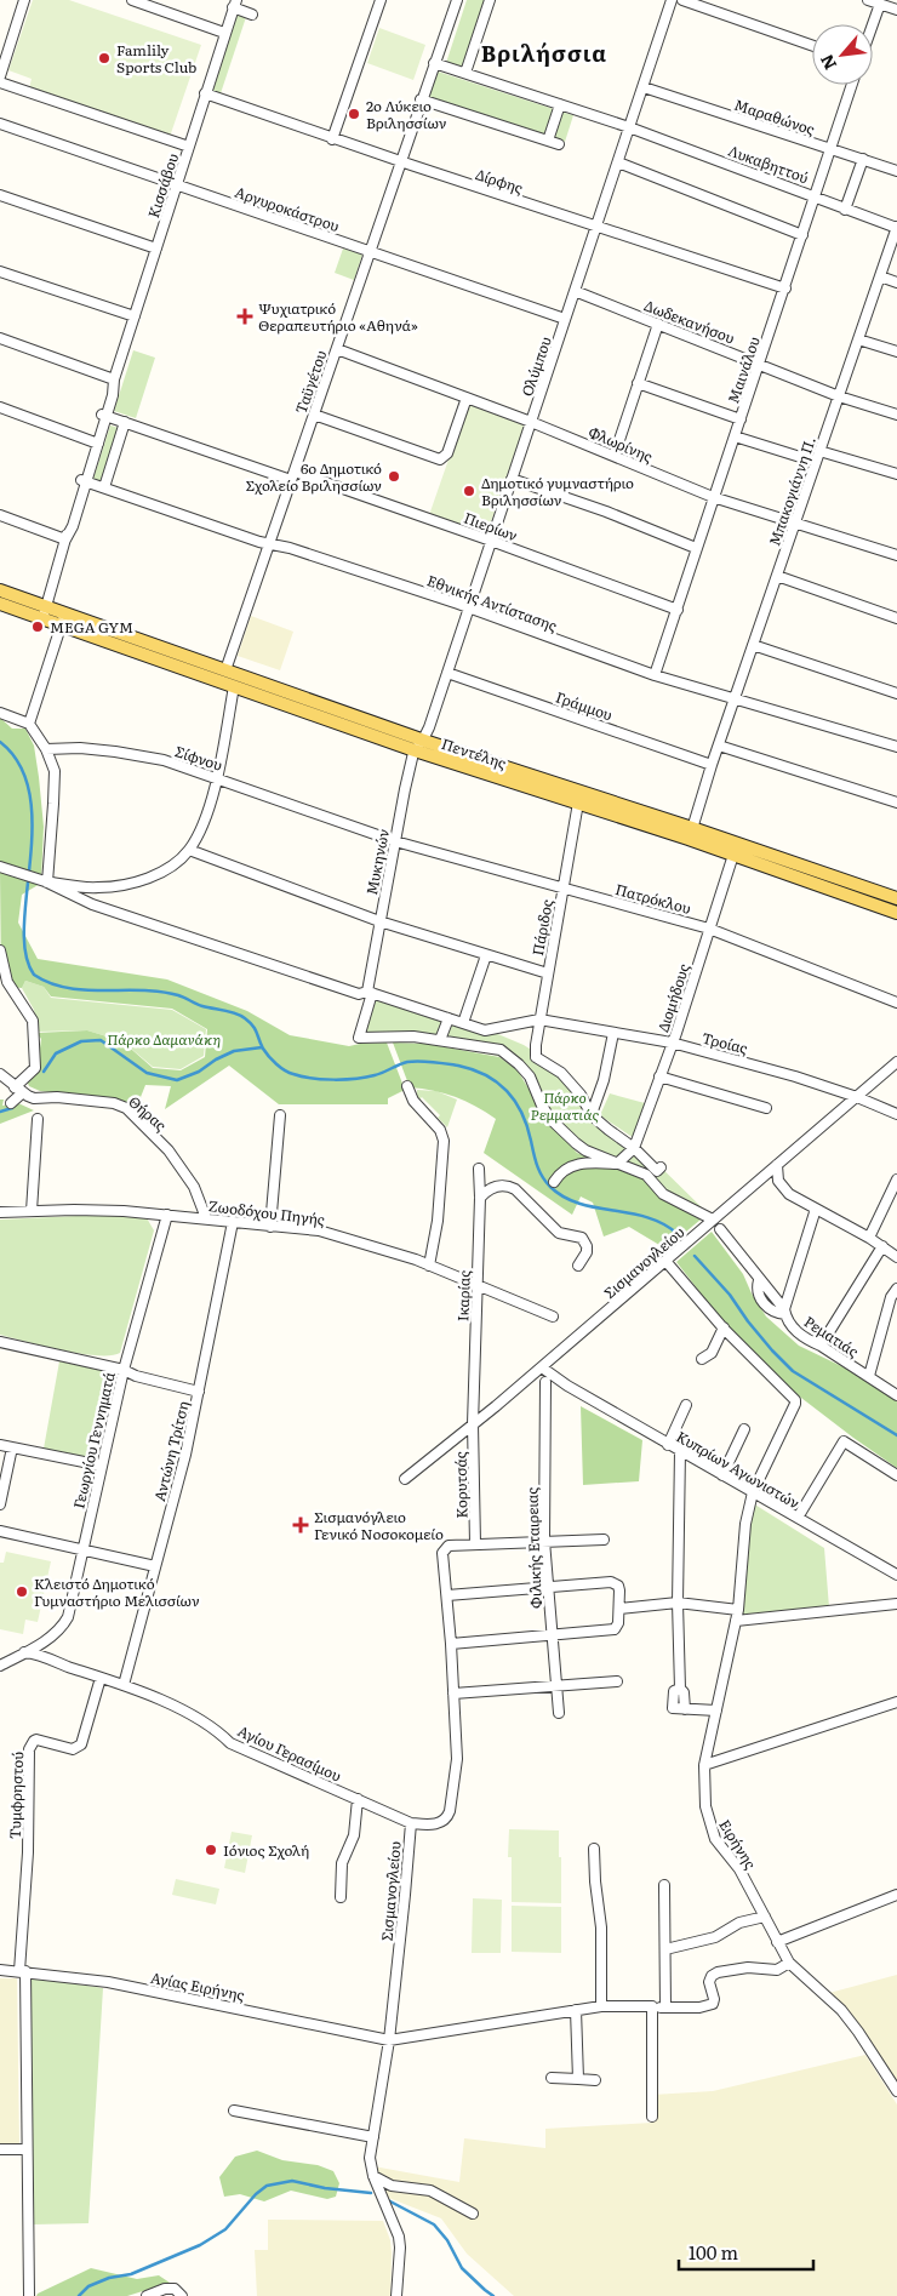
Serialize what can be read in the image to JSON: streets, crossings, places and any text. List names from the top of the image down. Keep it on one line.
{"streets":{"main road":["Πεντέλης"],"street":["Μαραθώνος","Λυκαβηττού","Δίρφης","Κισσάβου","Αργυροκάστρου","Δωδεκανήσου","Ολύμπου","Μαινάλου","Ταϋγέτου","Φλωρίνης","Μπακογιάννη Π.","Πιερίων","Εθνικής Αντίστασης","Γράμμου","Σίφνου","Μυκηνών","Πατρόκλου","Πάριδος","Διομήδους","Τροίας","Θήρας","Ζωοδόχου Πηγής","Σισμανογλείου","Ικαρίας","Ρεματιάς","Γεωργίου Γεννηματά","Αντώνη Τρίτση","Κυπρίων Αγωνιστών","Κορυτσάς","Φιλικής Εταιρειας","Αγίου Γερασίμου","Τυμφρηστού","Ειρήνης","Αγίας Ειρήνης"]},"crossings":[["Μαραθώνος","Ολύμπου"],["Μαραθώνος","Μαινάλου"],["Λυκαβηττού","Ολύμπου"],["Λυκαβηττού","Μαινάλου"],["Λυκαβηττού","Ταϋγέτου"],["Λυκαβηττού","Μπακογιάννη Π."],["Δίρφης","Κισσάβου"],["Δίρφης","Ολύμπου"],["Δίρφης","Μαινάλου"],["Δίρφης","Ταϋγέτου"],["Κισσάβου","Αργυροκάστρου"],["Κισσάβου","Πιερίων"],["Κισσάβου","Εθνικής Αντίστασης"],["Κισσάβου","Πεντέλης"],["Αργυροκάστρου","Ολύμπου"],["Αργυροκάστρου","Ταϋγέτου"],["Δωδεκανήσου","Ολύμπου"],["Δωδεκανήσου","Μαινάλου"],["Δωδεκανήσου","Μπακογιάννη Π."],["Ολύμπου","Φλωρίνης"],["Ολύμπου","Πιερίων"],["Ολύμπου","Εθνικής Αντίστασης"],["Ολύμπου","Γράμμου"],["Ολύμπου","Πεντέλης"],["Ολύμπου","Μυκηνών"],["Μαινάλου","Φλωρίνης"],["Μαινάλου","Πιερίων"],["Μαινάλου","Εθνικής Αντίστασης"],["Ταϋγέτου","Φλωρίνης"],["Ταϋγέτου","Πιερίων"],["Ταϋγέτου","Εθνικής Αντίστασης"],["Ταϋγέτου","Πεντέλης"],["Φλωρίνης","Μπακογιάννη Π."],["Μπακογιάννη Π.","Εθνικής Αντίστασης"],["Μπακογιάννη Π.","Γράμμου"],["Μπακογιάννη Π.","Πεντέλης"],["Πεντέλης","Μυκηνών"],["Πεντέλης","Πάριδος"],["Πεντέλης","Διομήδους"],["Σίφνου","Μυκηνών"],["Σίφνου","Πατρόκλου"],["Μυκηνών","Πατρόκλου"],["Πατρόκλου","Πάριδος"],["Πατρόκλου","Διομήδους"],["Πάριδος","Τροίας"],["Διομήδους","Τροίας"],["Τροίας","Σισμανογλείου"],["Θήρας","Ζωοδόχου Πηγής"],["Ζωοδόχου Πηγής","Ικαρίας"],["Ζωοδόχου Πηγής","Γεωργίου Γεννηματά"],["Ζωοδόχου Πηγής","Αντώνη Τρίτση"],["Σισμανογλείου","Ικαρίας"],["Σισμανογλείου","Κυπρίων Αγωνιστών"],["Σισμανογλείου","Κορυτσάς"],["Σισμανογλείου","Αγίου Γερασίμου"],["Σισμανογλείου","Αγίας Ειρήνης"],["Ικαρίας","Κορυτσάς"],["Γεωργίου Γεννηματά","Αγίου Γερασίμου"],["Αντώνη Τρίτση","Αγίου Γερασίμου"],["Κυπρίων Αγωνιστών","Φιλικής Εταιρειας"],["Κυπρίων Αγωνιστών","Ειρήνης"],["Αγίου Γερασίμου","Τυμφρηστού"],["Τυμφρηστού","Αγίας Ειρήνης"]],"districts":["Βριλήσσια"],"parks":["Πάρκο Δαμανάκη","Πάρκο Ρεμματιάς"],"places":{"other":["Famlily Sports Club","2ο Λύκειο Βριλησσίων","6ο Δημοτικό Σχολείο Βριλησσίων","Δημοτικό γυμναστήριο Βριλησσίων","ΜEGA GYM","Κλειστό Δημοτικό Γυμναστήριο Μελισσίων","Ιόνιος Σχολή"],"health":["Ψυχιατρικό Θεραπευτήριο «Αθηνά»","Σισμανόγλειο Γενικό Νοσοκομείο"]},"scale_bar":"100 m","north":"bottom left"}
